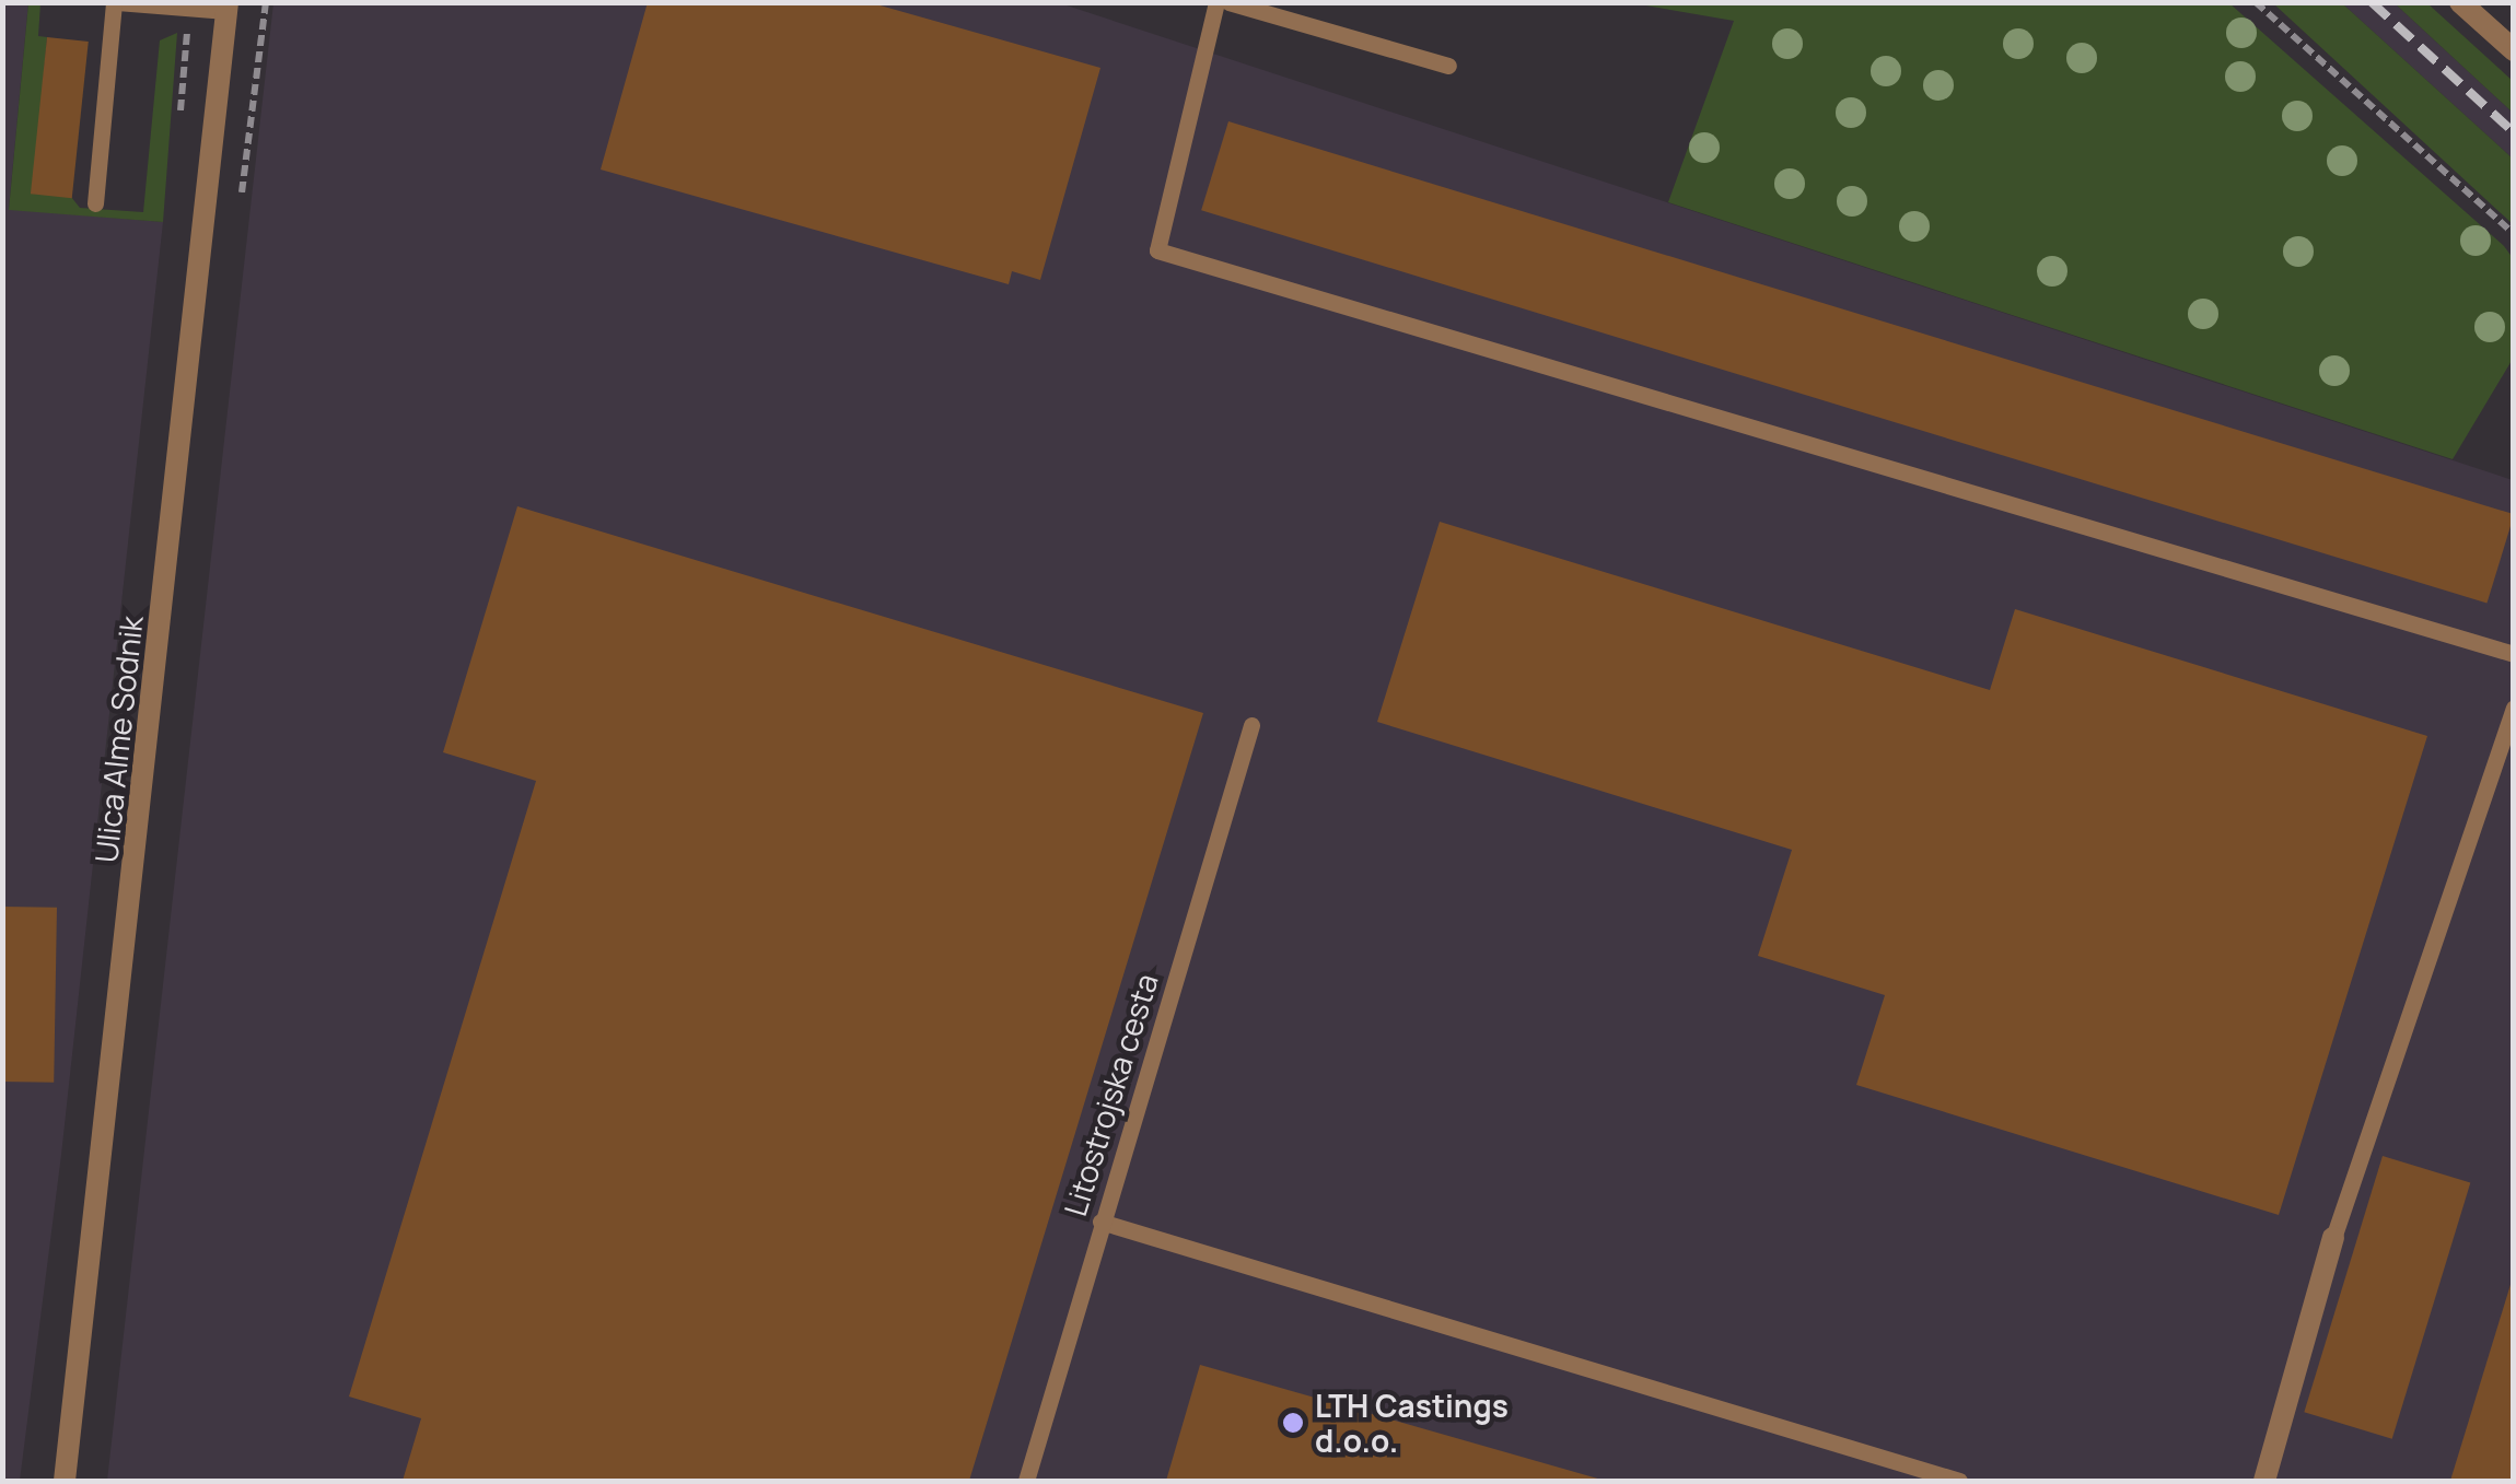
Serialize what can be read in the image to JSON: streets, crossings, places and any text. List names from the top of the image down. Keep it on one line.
{"streets":{"street":["Ulica Alme Sodnik"],"lane":["Litostrojska cesta"]},"places":["LTH Castings d.o.o."]}
